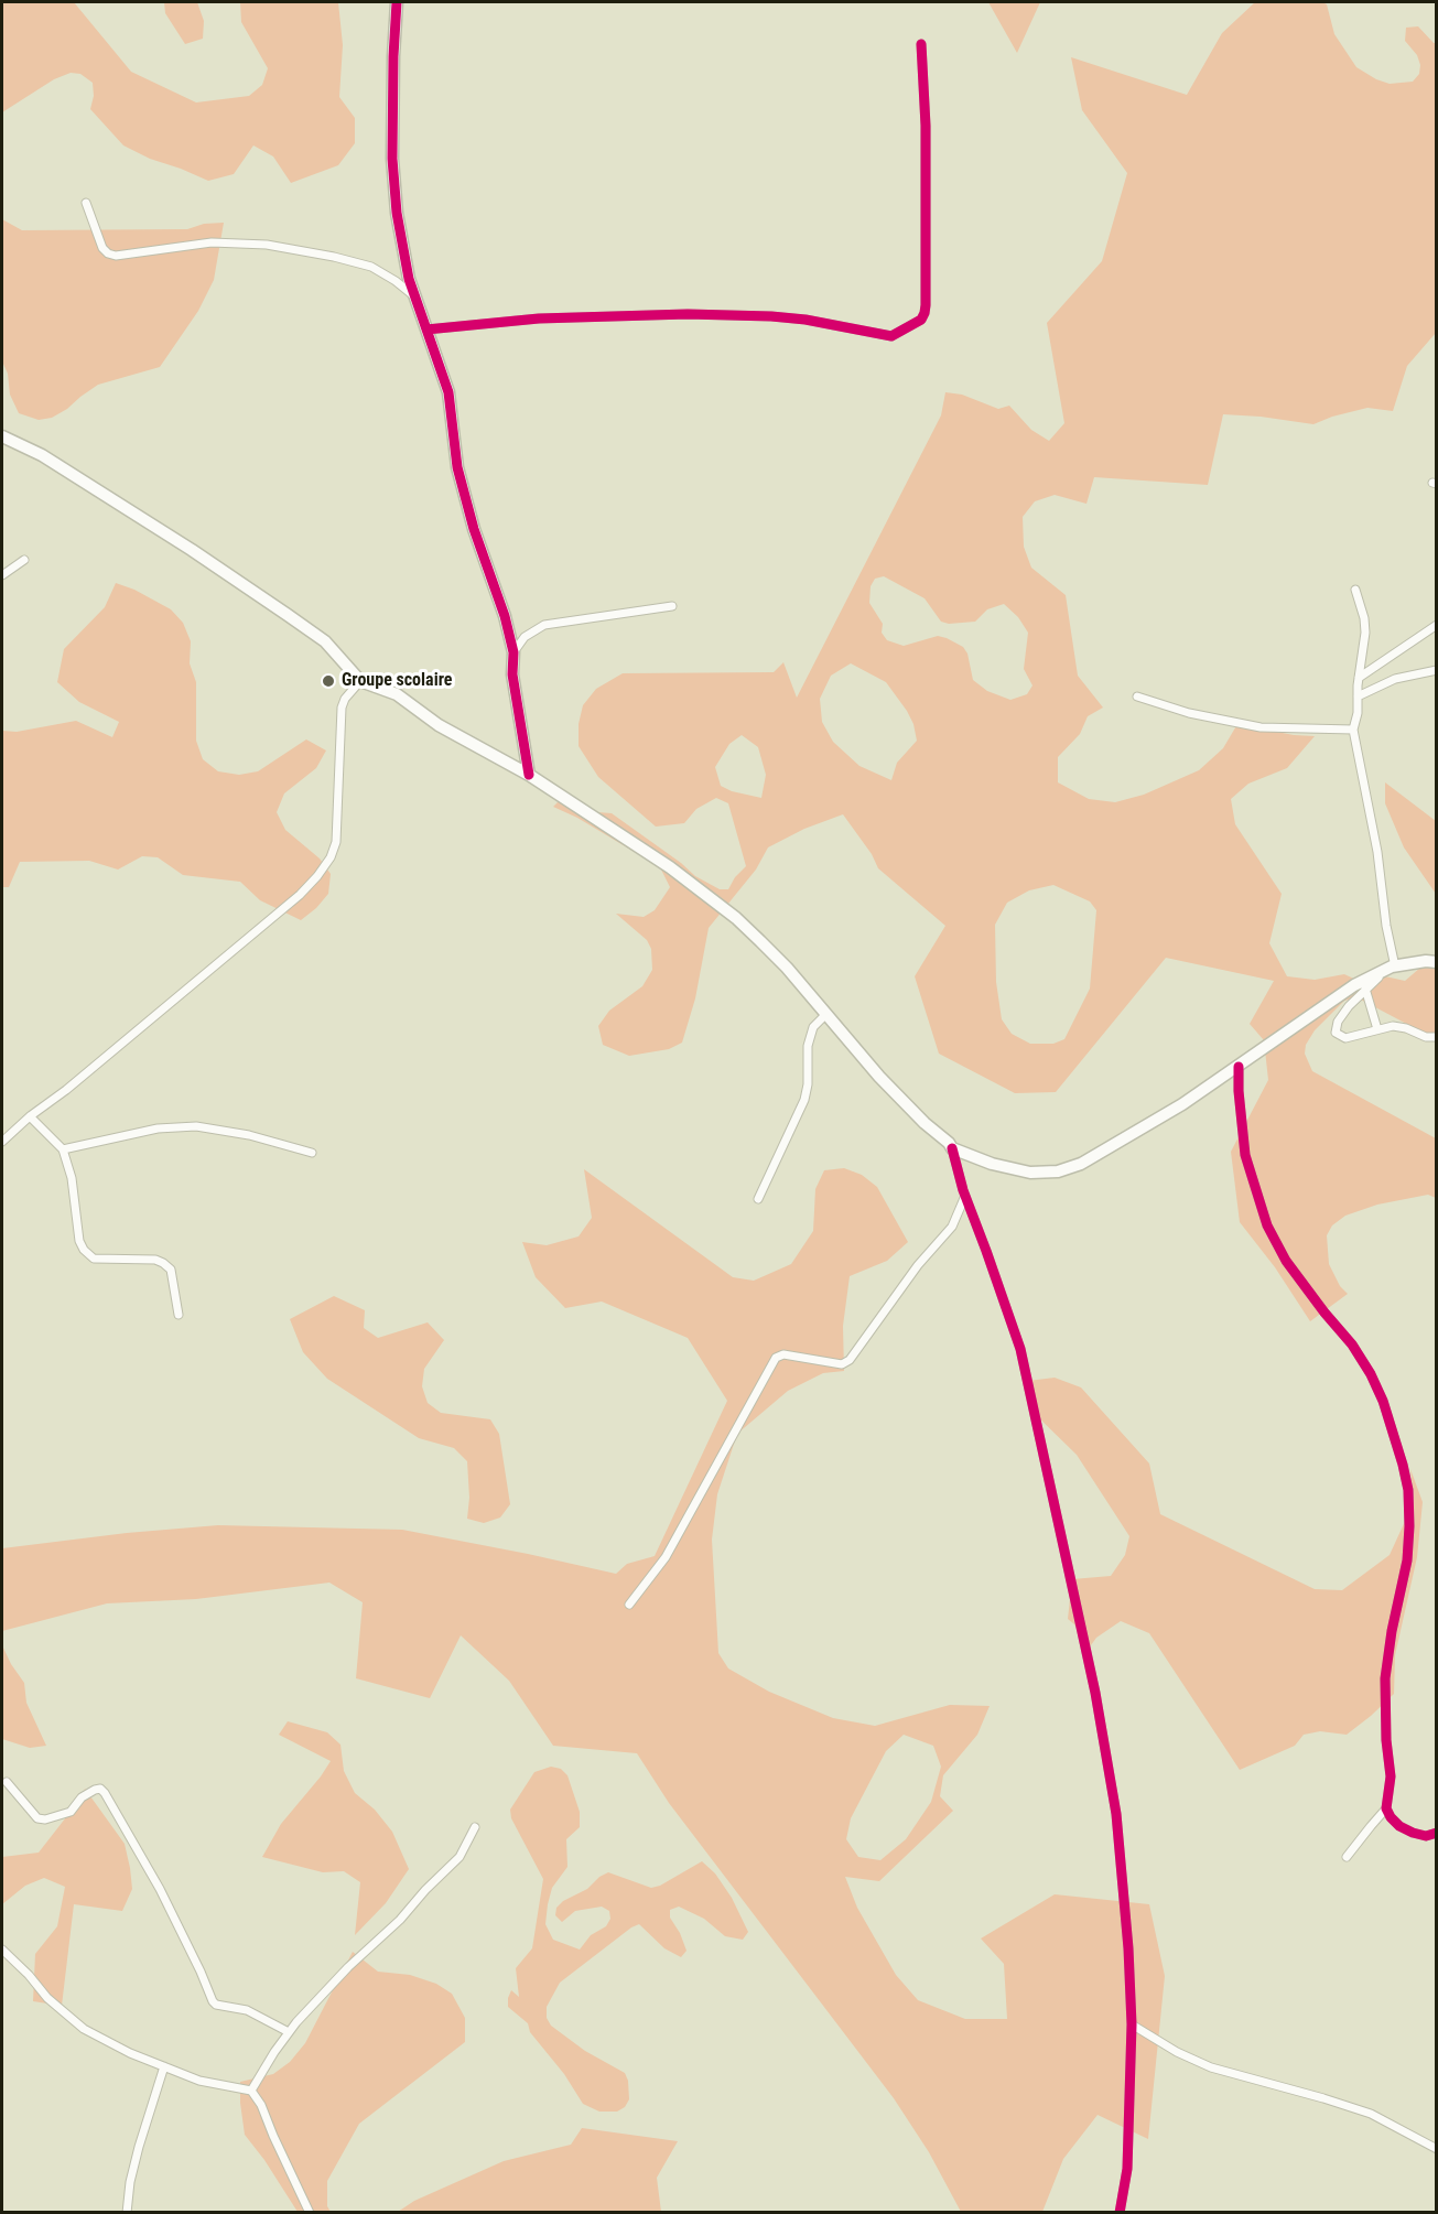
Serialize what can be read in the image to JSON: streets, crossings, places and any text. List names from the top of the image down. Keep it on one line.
{"places":["Groupe scolaire"]}
